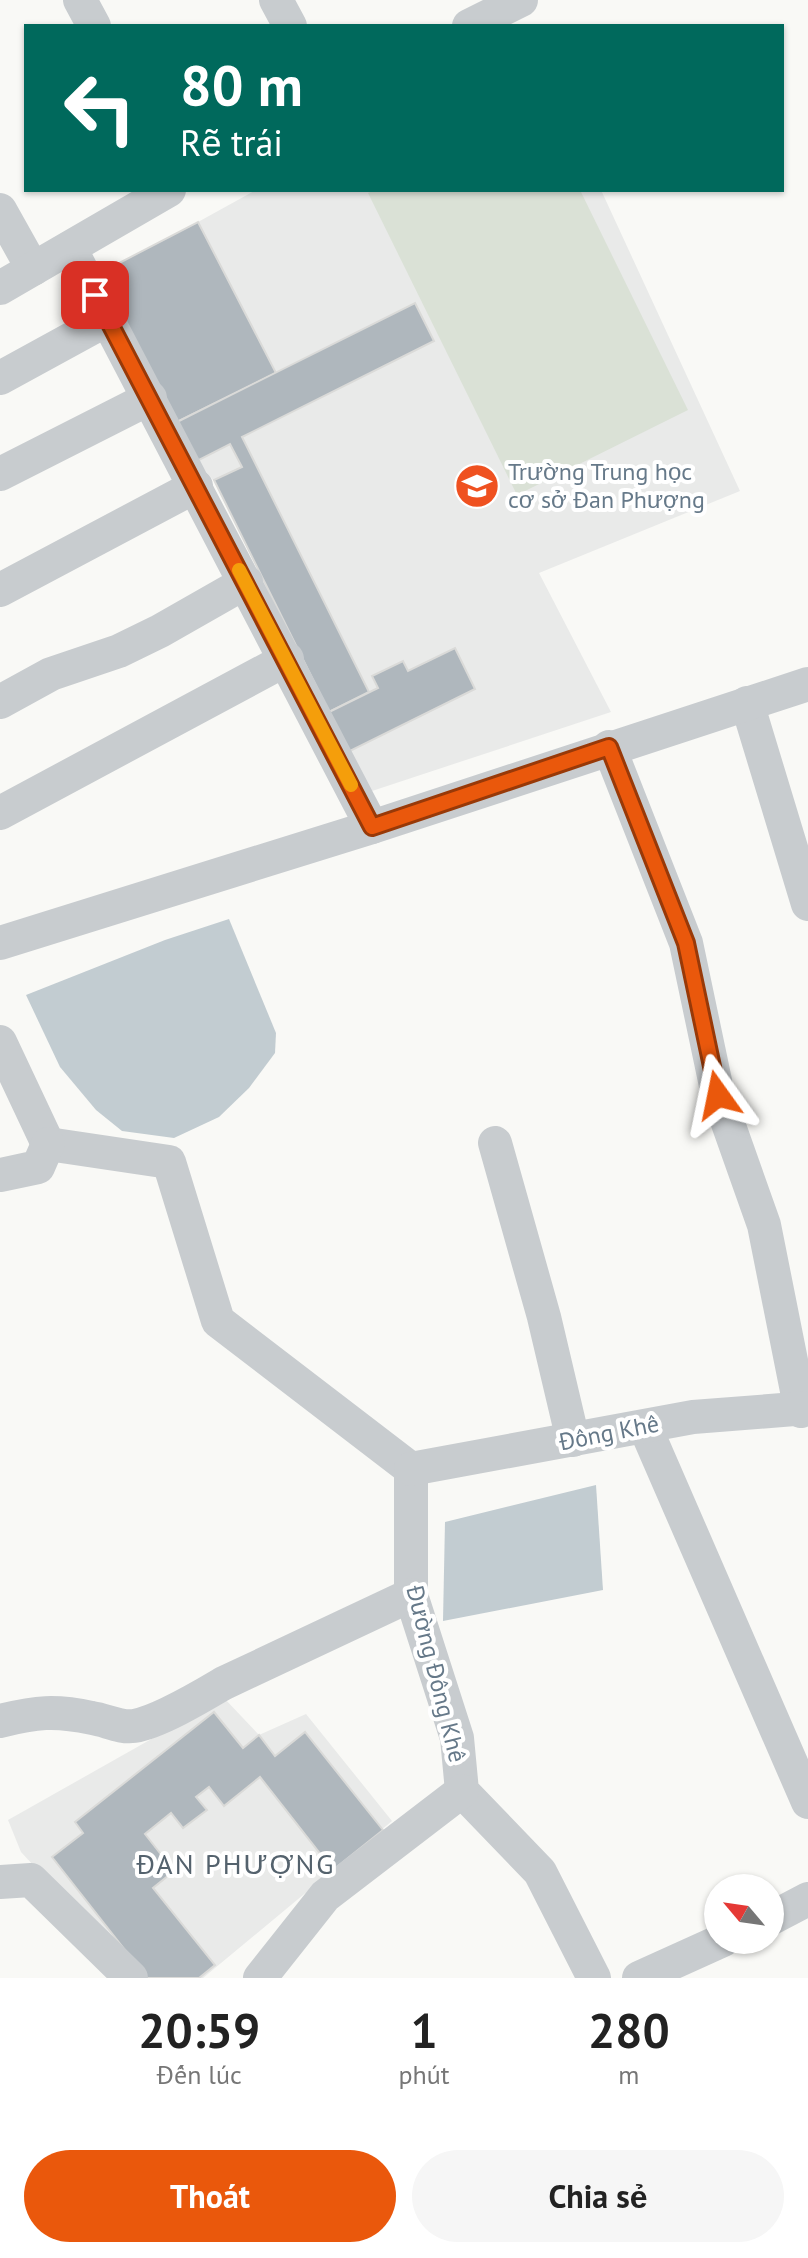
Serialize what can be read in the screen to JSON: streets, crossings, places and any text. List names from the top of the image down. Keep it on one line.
{"streets":{"street":["Đông Khê","Đường Đông Khê"]},"crossings":[["Đông Khê","Đường Đông Khê"]],"districts":["ĐAN PHƯỢNG"],"places":{"school or university":["Trường Trung học cơ sở Đan Phượng"]},"north":"top left","page":{"turn":["80 m","Rẽ trái"],"eta":["20:59","Đến lúc","1","phút","280","m"],"buttons":["Thoát","Chia sẻ"]}}
